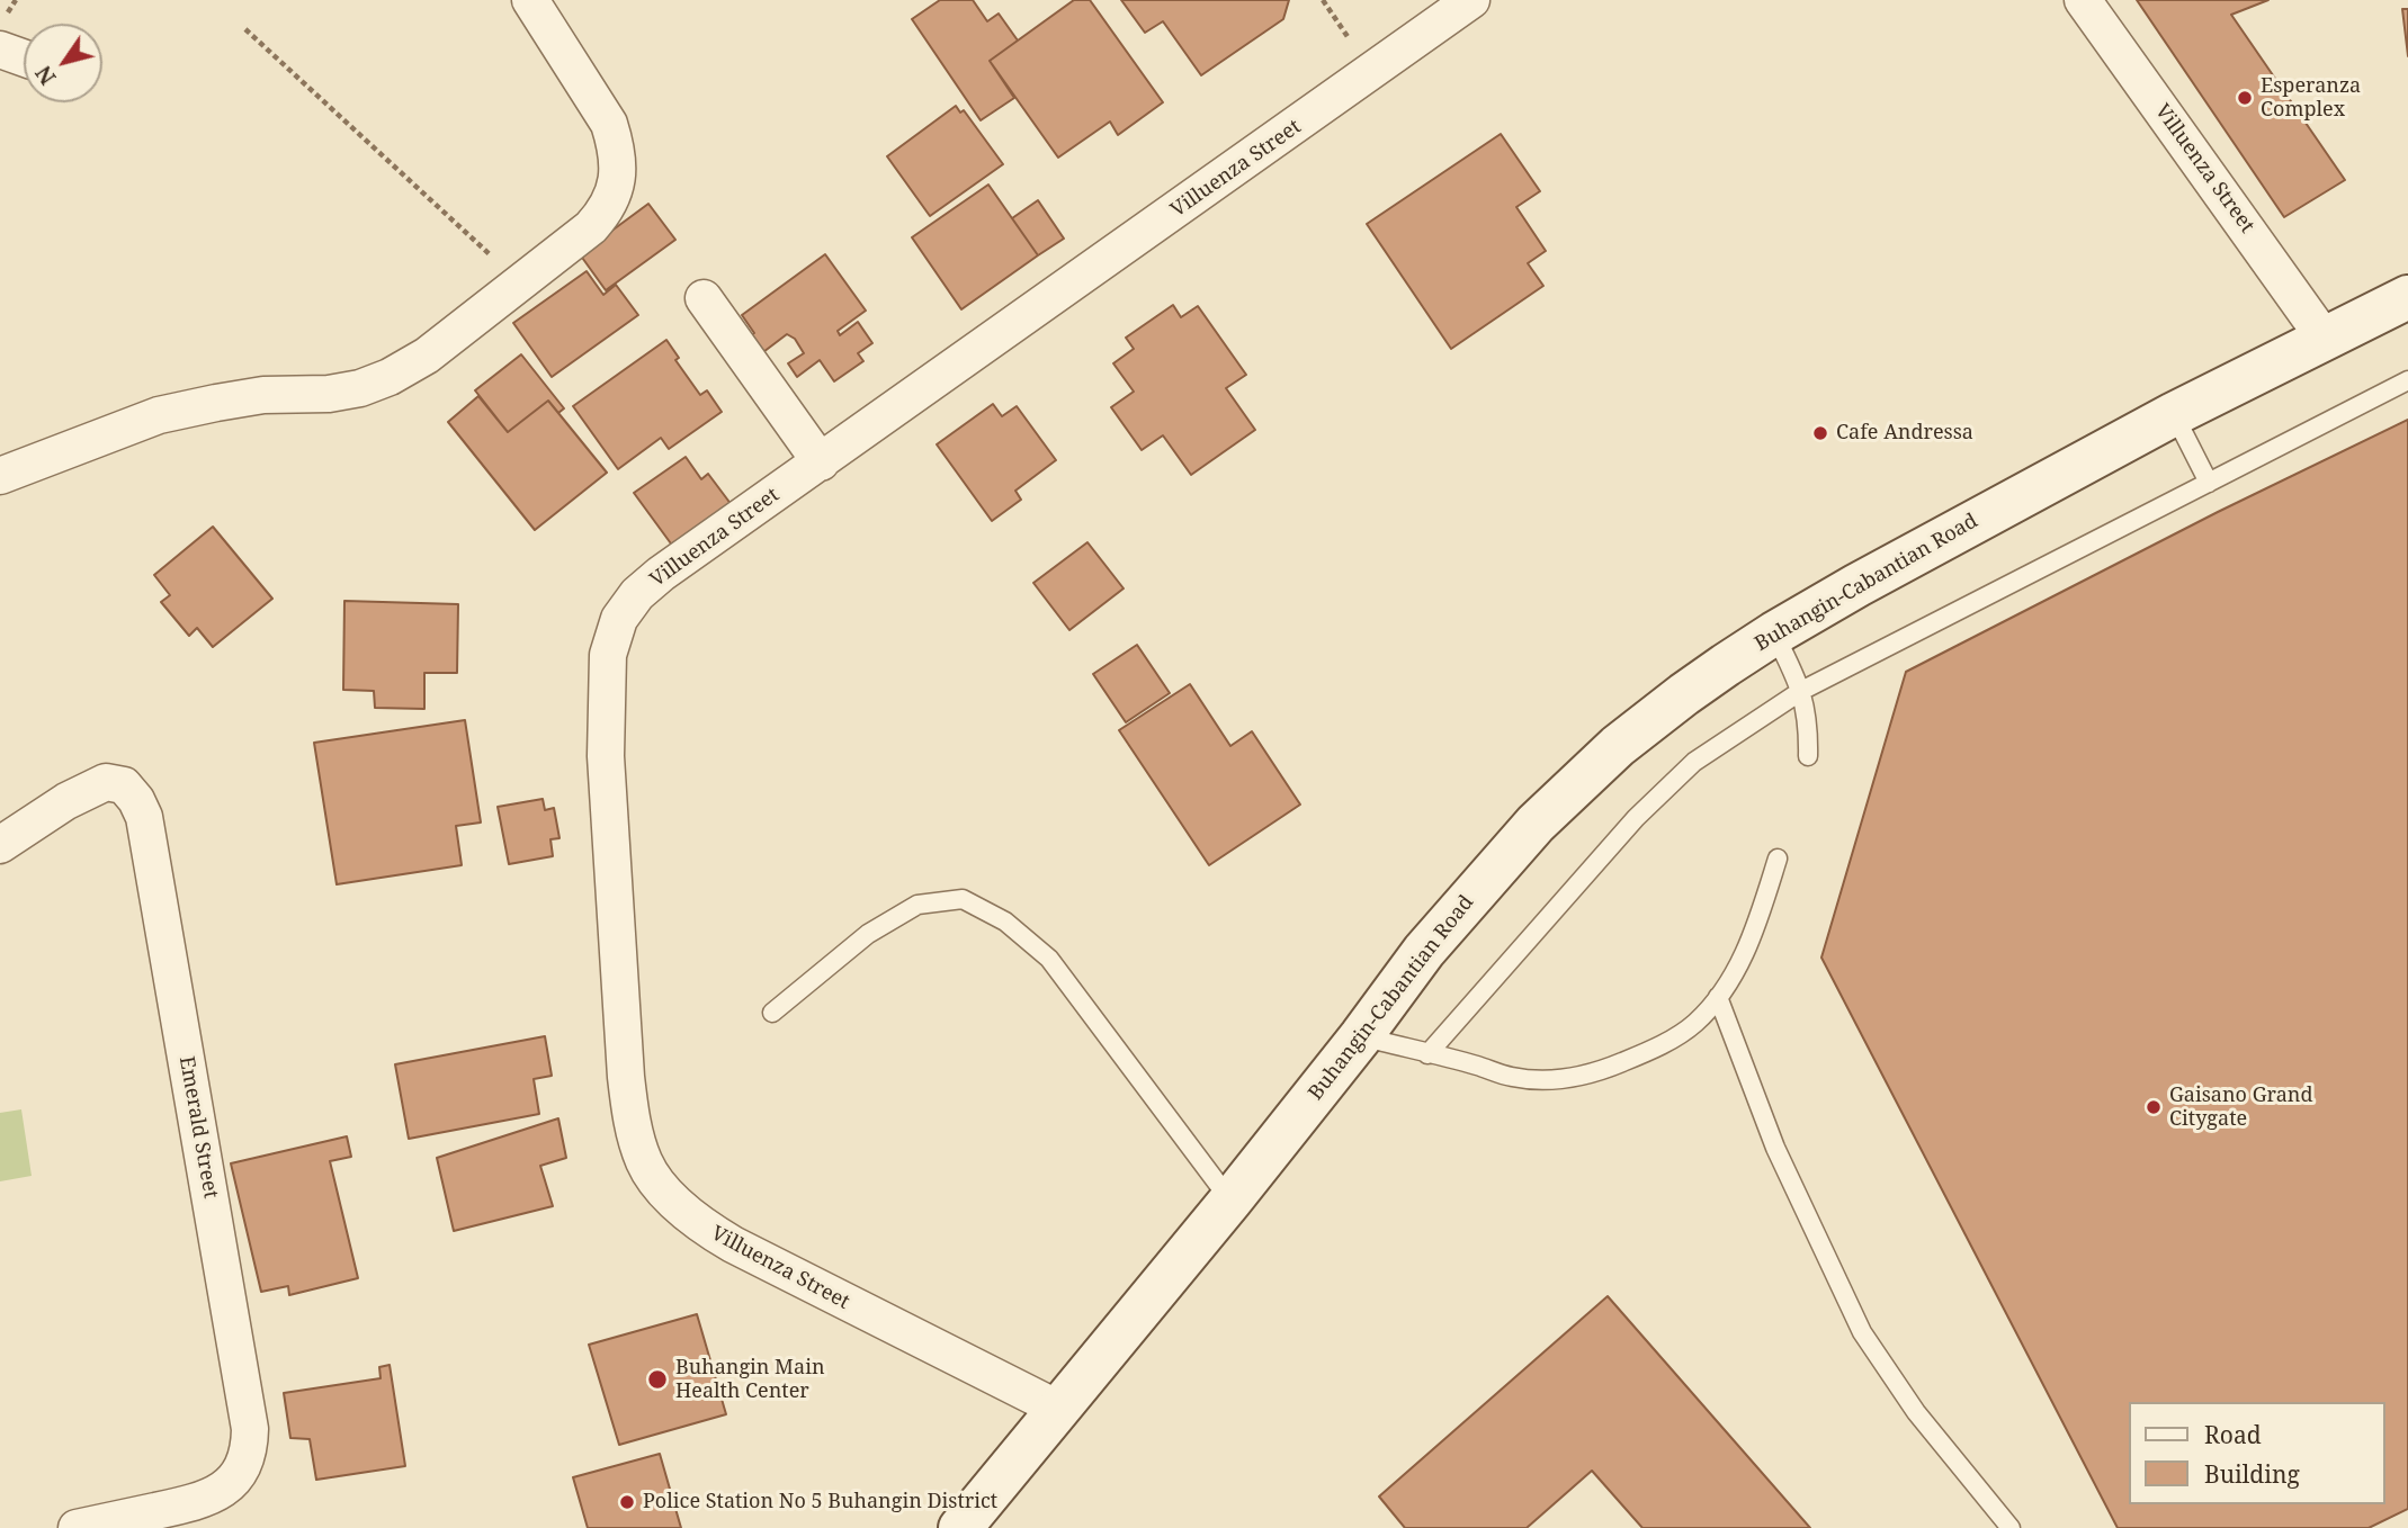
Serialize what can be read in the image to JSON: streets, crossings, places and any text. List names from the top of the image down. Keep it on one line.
{"streets":{"main road":["Buhangin-Cabantian Road"],"street":["Villuenza Street","Emerald Street"]},"crossings":[["Villuenza Street","Buhangin-Cabantian Road"]],"places":["Esperanza Complex","Cafe Andressa","Gaisano Grand Citygate","Buhangin Main Health Center","Police Station No 5 Buhangin District"],"legend":["Road","Building"],"north":"bottom left"}
